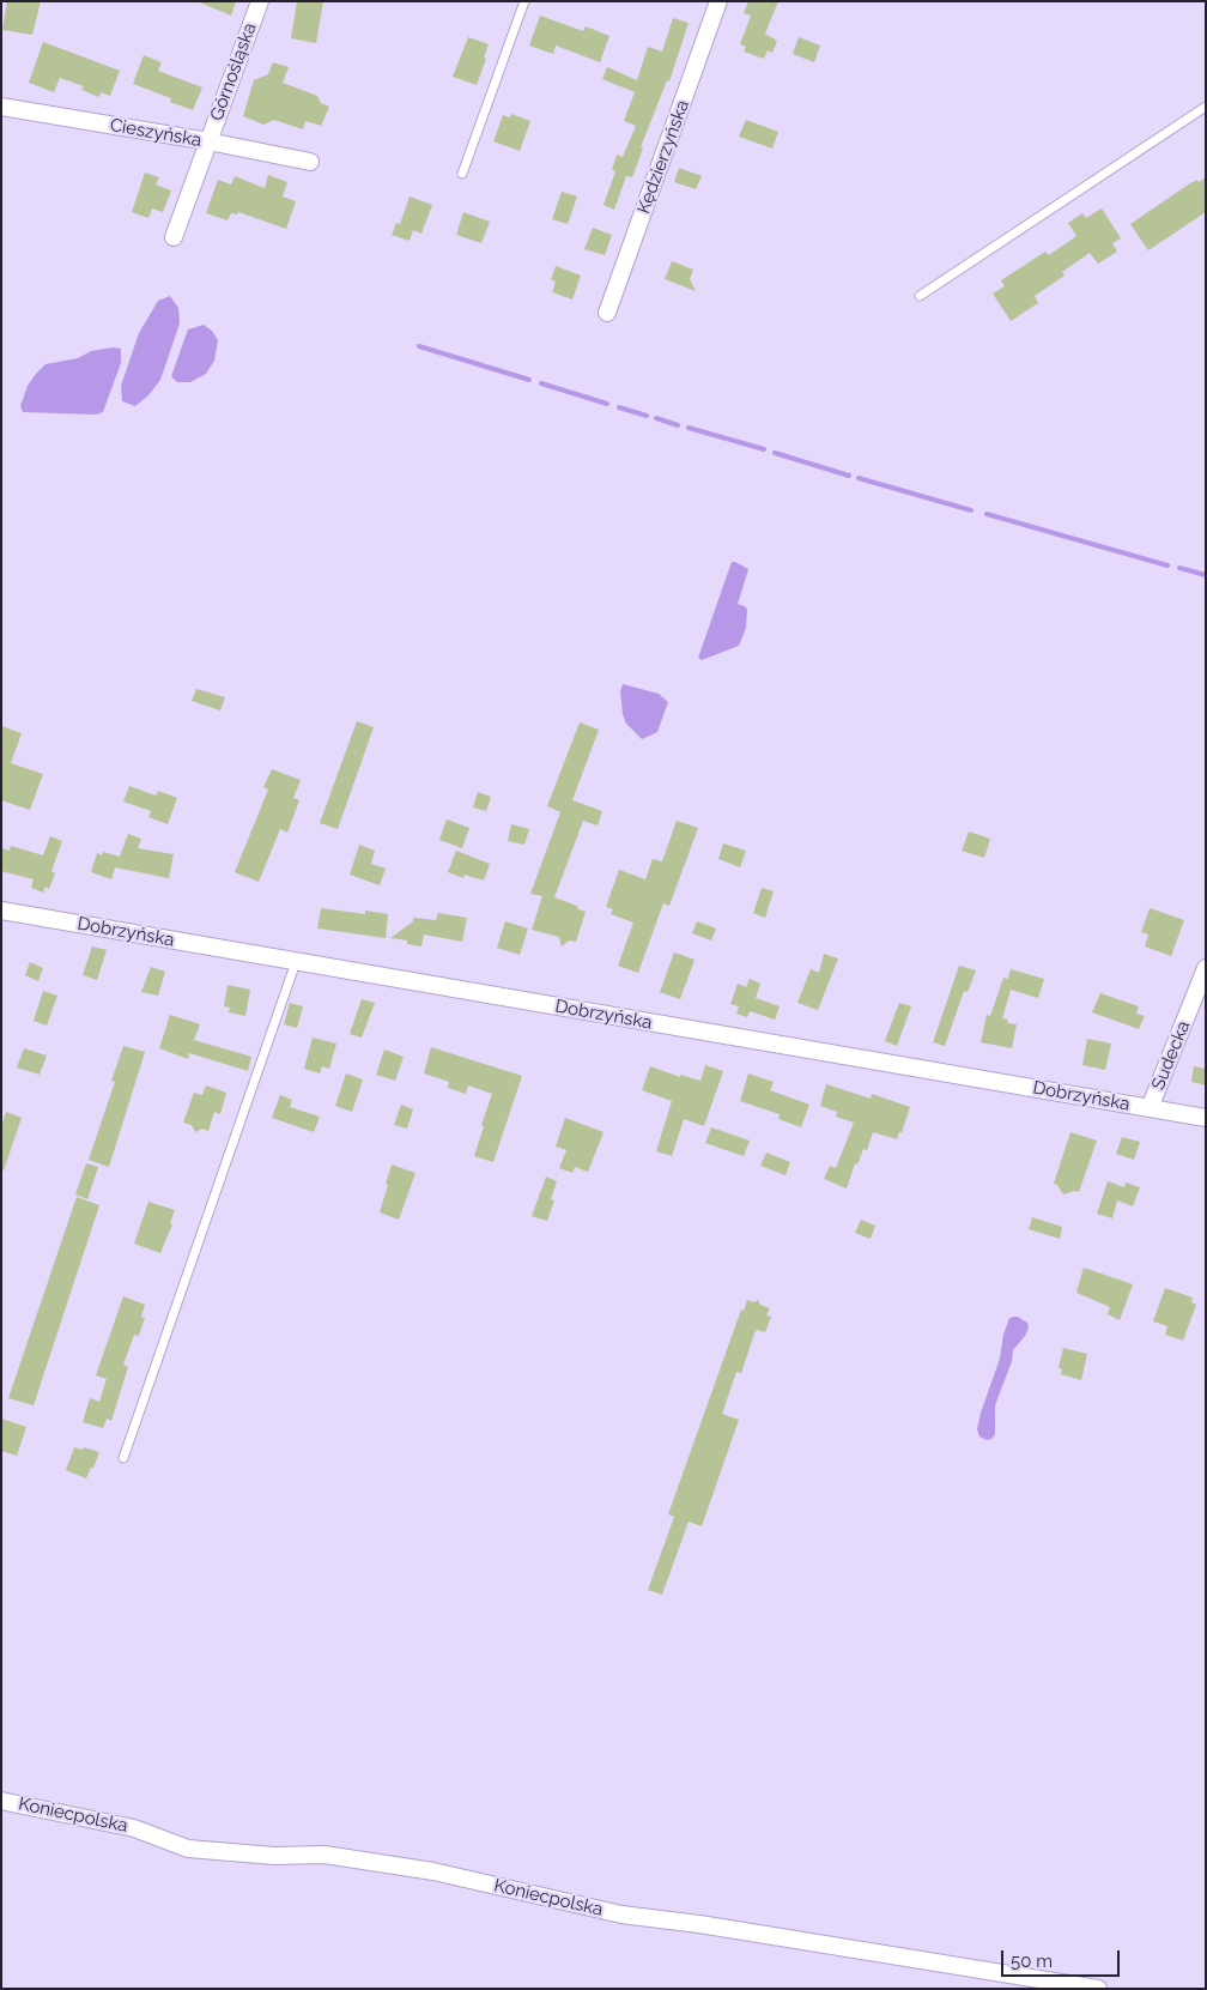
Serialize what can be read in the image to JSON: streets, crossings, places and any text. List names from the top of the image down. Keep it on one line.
{"streets":{"street":["Górnośląska","Cieszyńska","Kędzierzyńska","Dobrzyńska","Sudecka","Koniecpolska"]},"crossings":[["Górnośląska","Cieszyńska"],["Dobrzyńska","Sudecka"]],"scale_bar":"50 m"}
